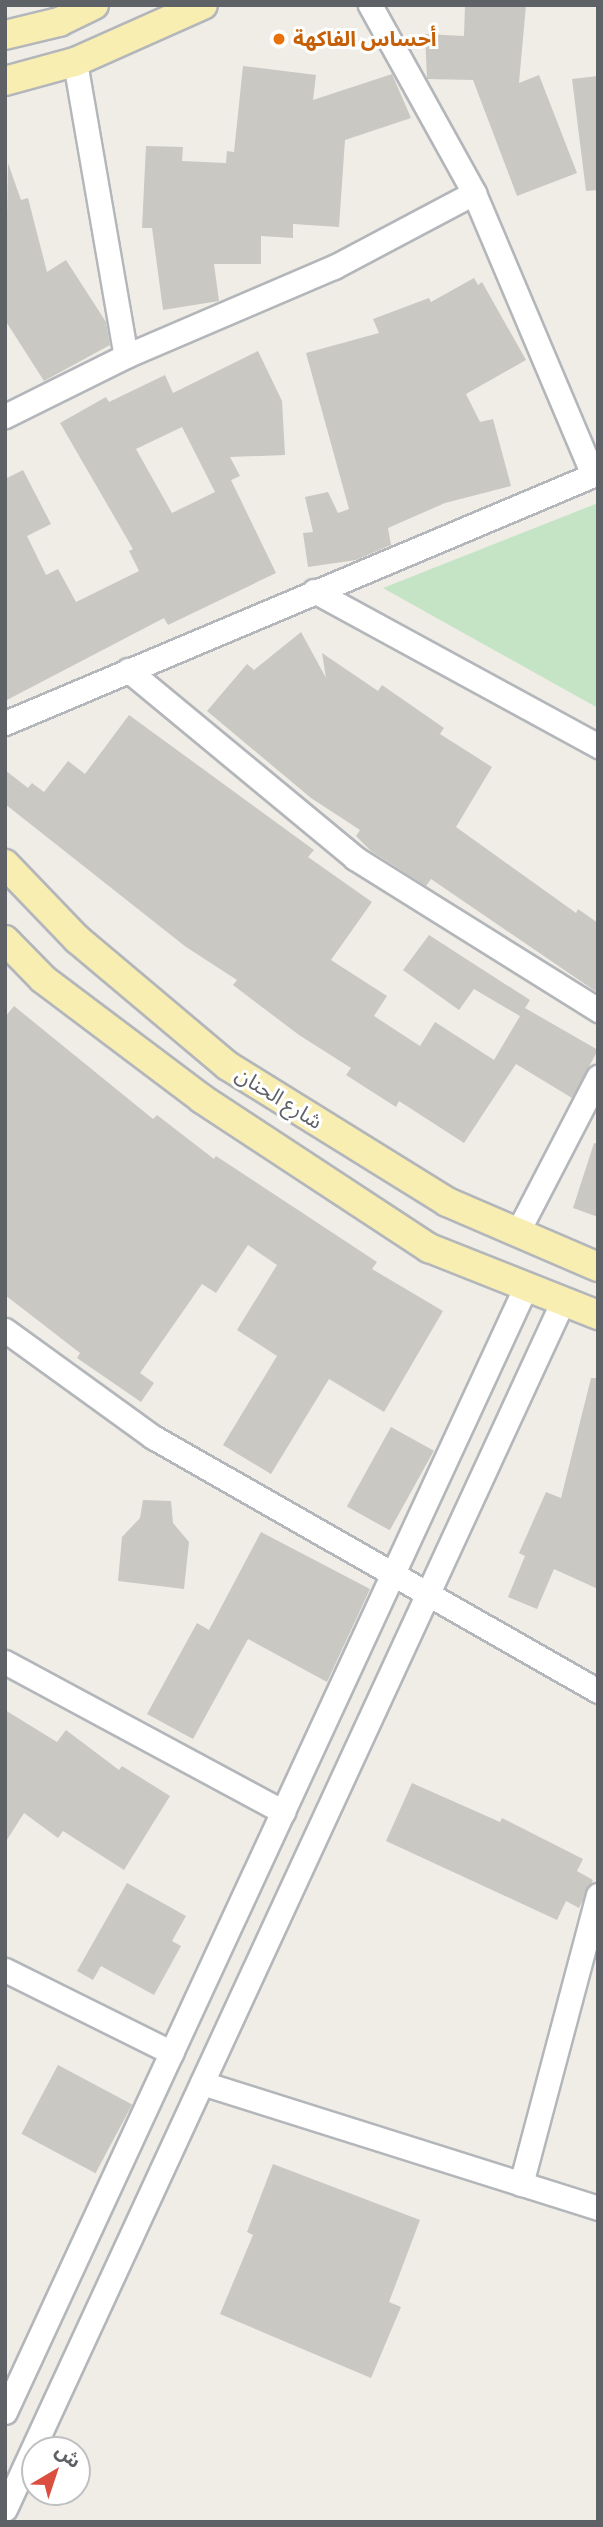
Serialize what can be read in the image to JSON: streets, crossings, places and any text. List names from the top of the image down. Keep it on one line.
{"streets":{"main road":["شارع الحنان"]},"places":["أحساس الفاكهة"],"north":"top right"}
